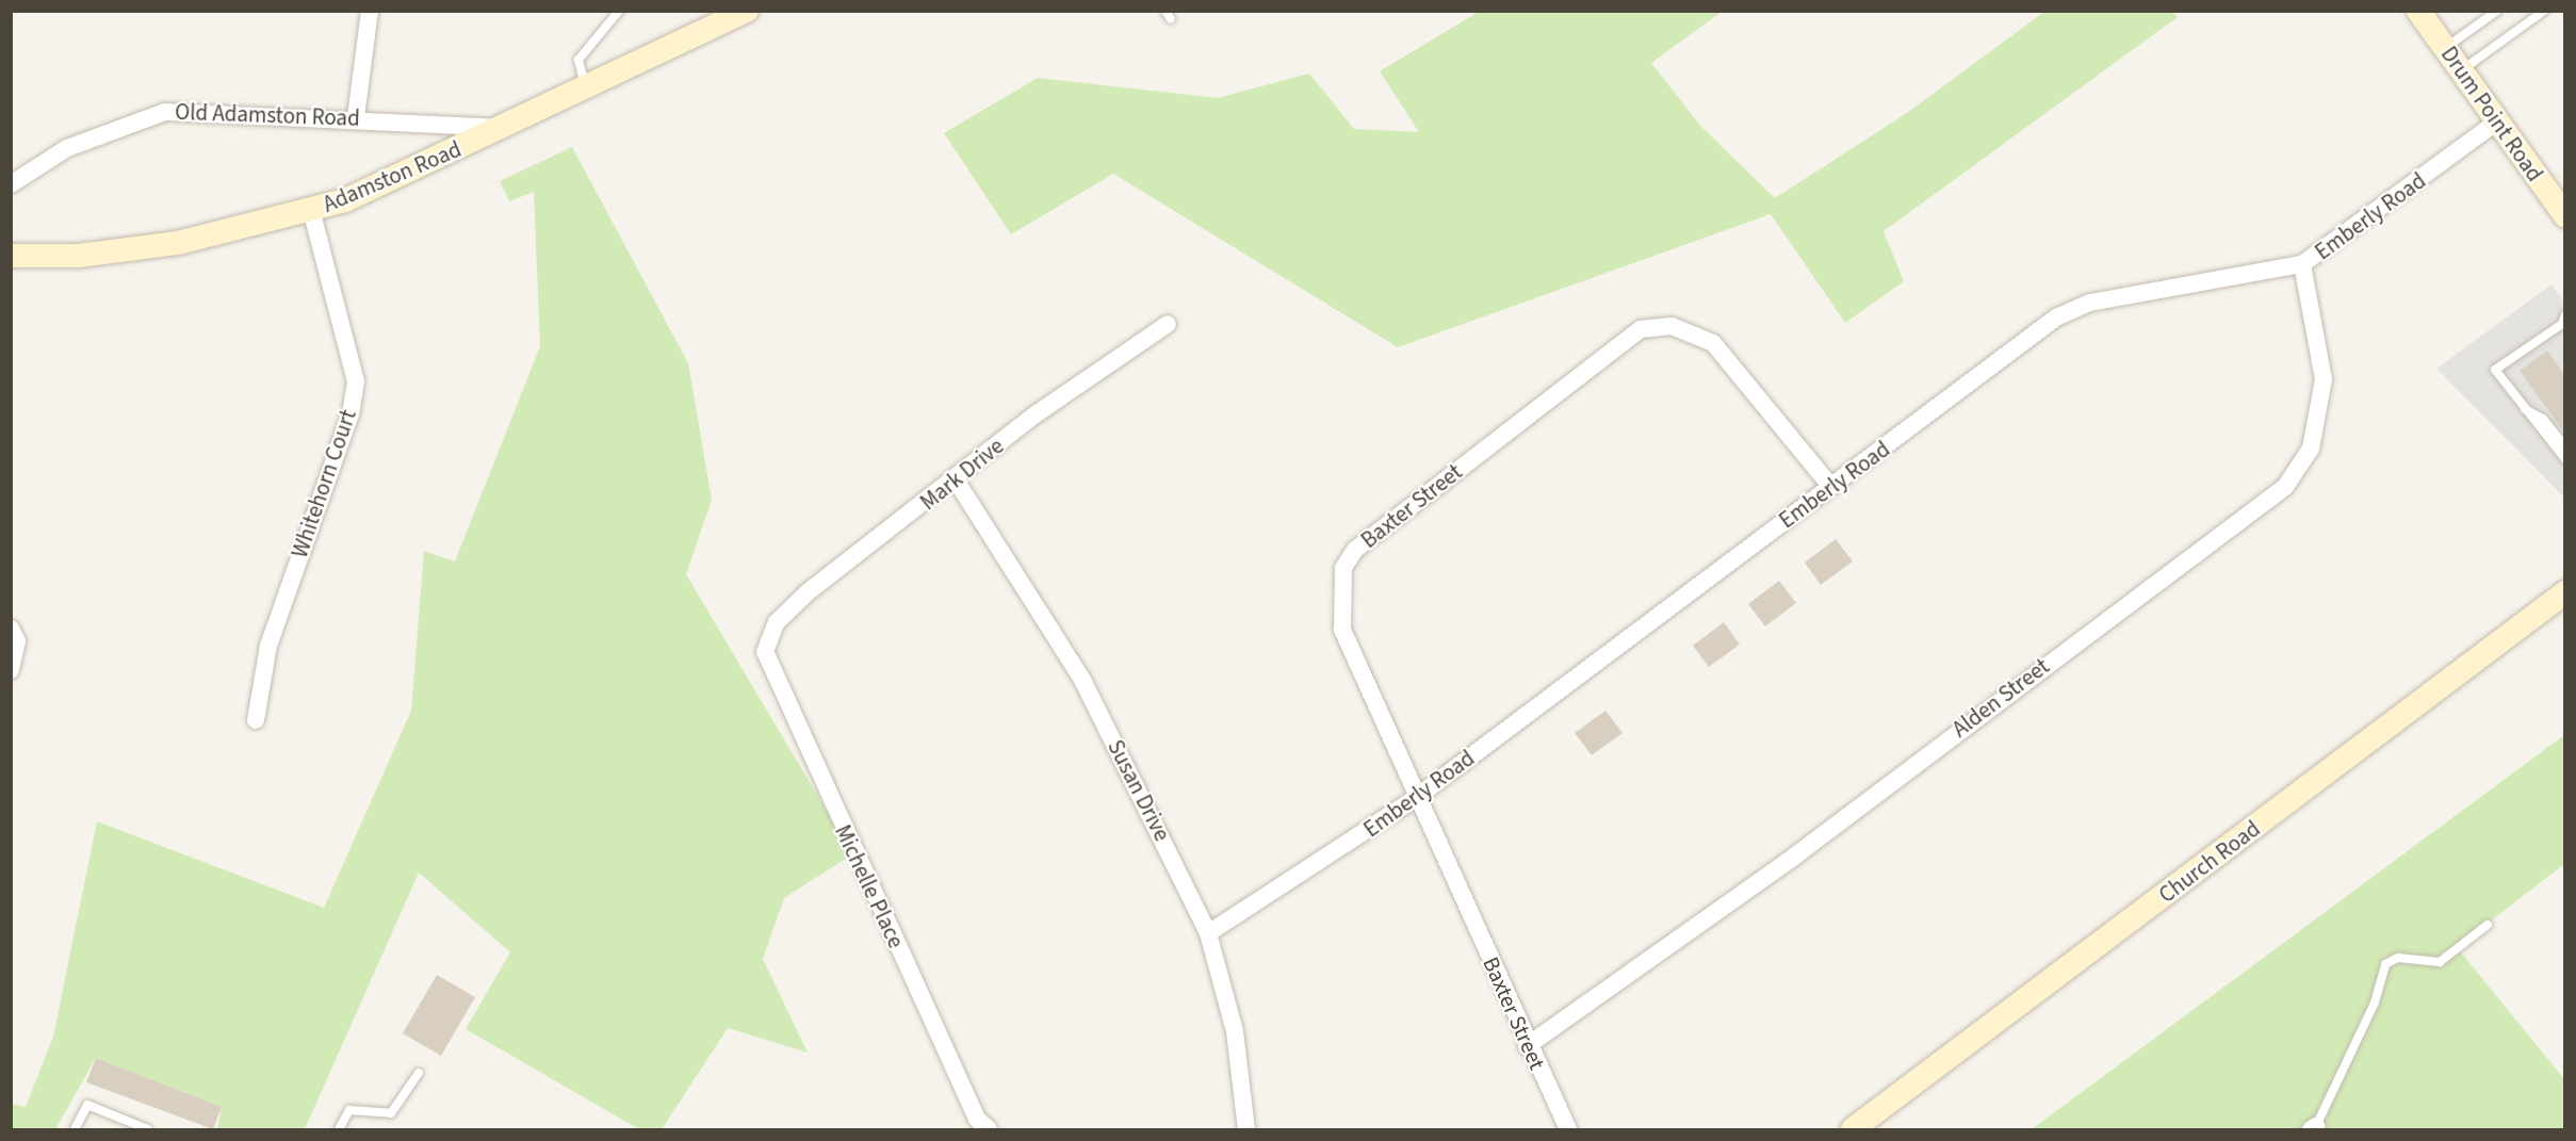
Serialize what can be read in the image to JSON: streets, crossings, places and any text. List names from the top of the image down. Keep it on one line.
{"streets":{"street":["Drum Point Road","Old Adamston Road","Adamston Road","Emberly Road","Mark Drive","Whitehorn Court","Baxter Street","Alden Street","Susan Drive","Church Road","Michelle Place"]},"crossings":[["Drum Point Road","Emberly Road"],["Old Adamston Road","Adamston Road"],["Adamston Road","Whitehorn Court"],["Emberly Road","Baxter Street"],["Emberly Road","Alden Street"],["Emberly Road","Susan Drive"],["Mark Drive","Susan Drive"],["Mark Drive","Michelle Place"],["Baxter Street","Alden Street"]]}
